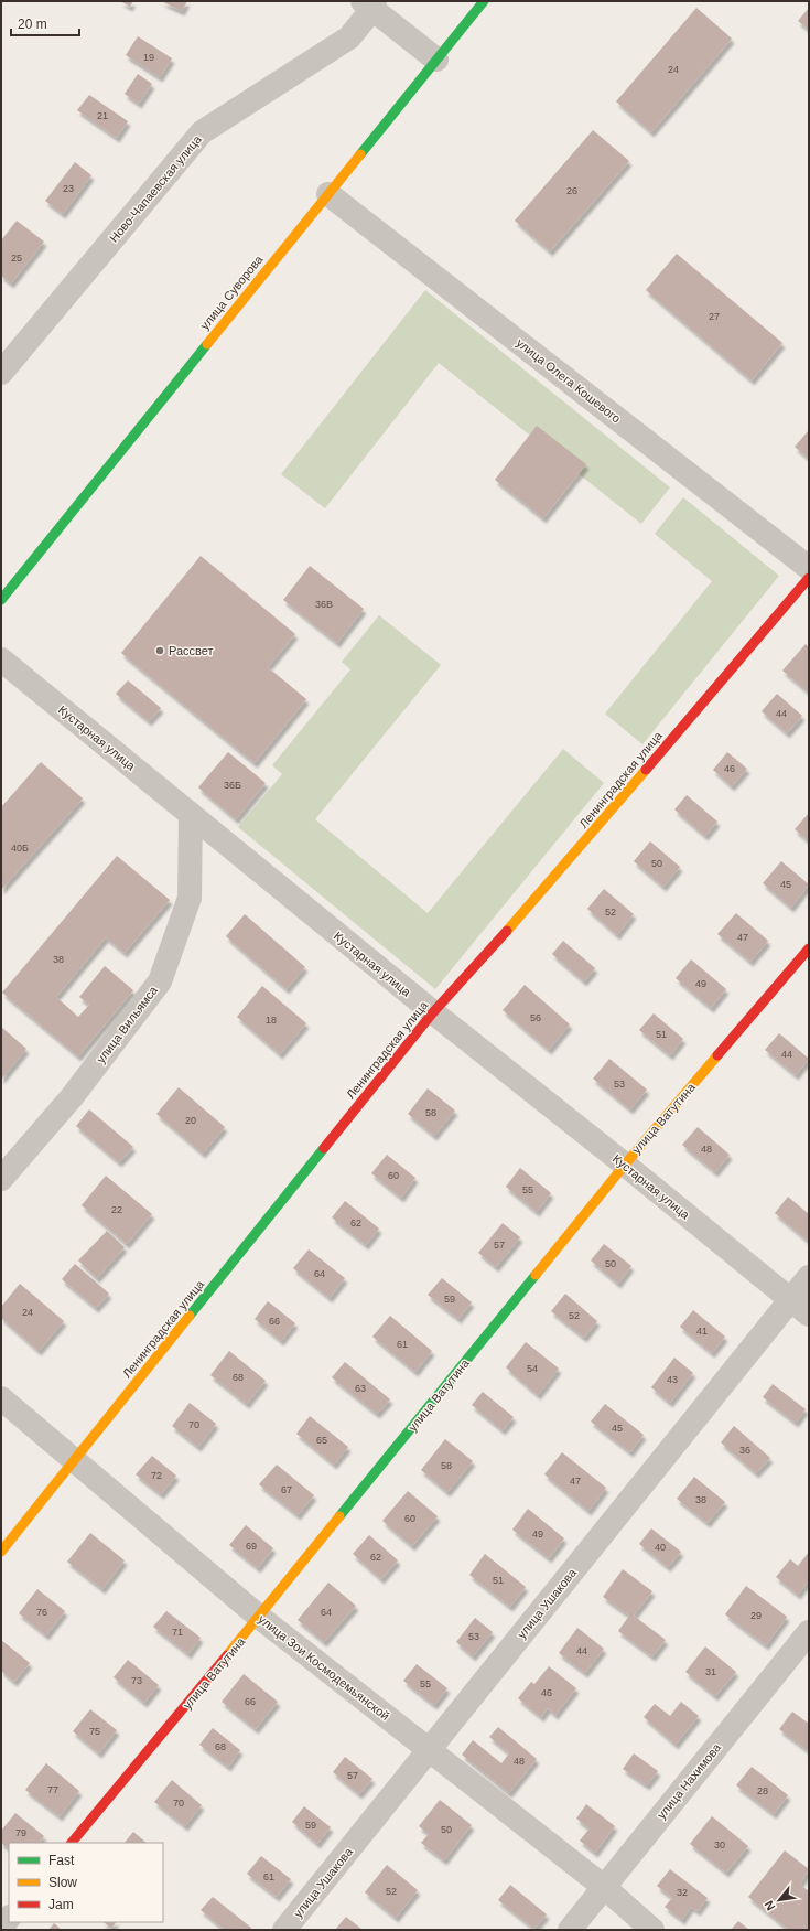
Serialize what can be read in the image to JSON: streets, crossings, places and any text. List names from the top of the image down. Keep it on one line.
{"streets":{"street":["Ново-Чапаевская улица","улица Суворова","улица Олега Кошевого","Кустарная улица","Ленинградская улица","улица Вильямса","улица Ватутина","улица Ушакова","улица Зои Космодемьянской","улица Нахимова"]},"crossings":[["улица Суворова","улица Олега Кошевого"],["Кустарная улица","Ленинградская улица"],["Кустарная улица","улица Вильямса"],["Кустарная улица","улица Ватутина"],["Кустарная улица","улица Ушакова"],["Ленинградская улица","улица Зои Космодемьянской"],["улица Ватутина","улица Зои Космодемьянской"],["улица Ушакова","улица Зои Космодемьянской"],["улица Зои Космодемьянской","улица Нахимова"]],"places":["Рассвет"],"house_numbers":["19","24","21","23","26","25","27","36В","44","46","36Б","40Б","50","45","52","47","38","49","56","18","51","44","53","58","20","48","60","55","22","62","57","50","64","59","24","52","66","41","61","54","68","43","63","70","45","65","36","58","72","47","67","38","60","49","69","40","62","51","76","64","29","71","53","44","31","73","55","46","66","75","68","48","57","77","28","70","59","50","79","30","61","52","32"],"legend":["Fast","Slow","Jam"],"scale_bar":"20 m","north":"bottom left"}
